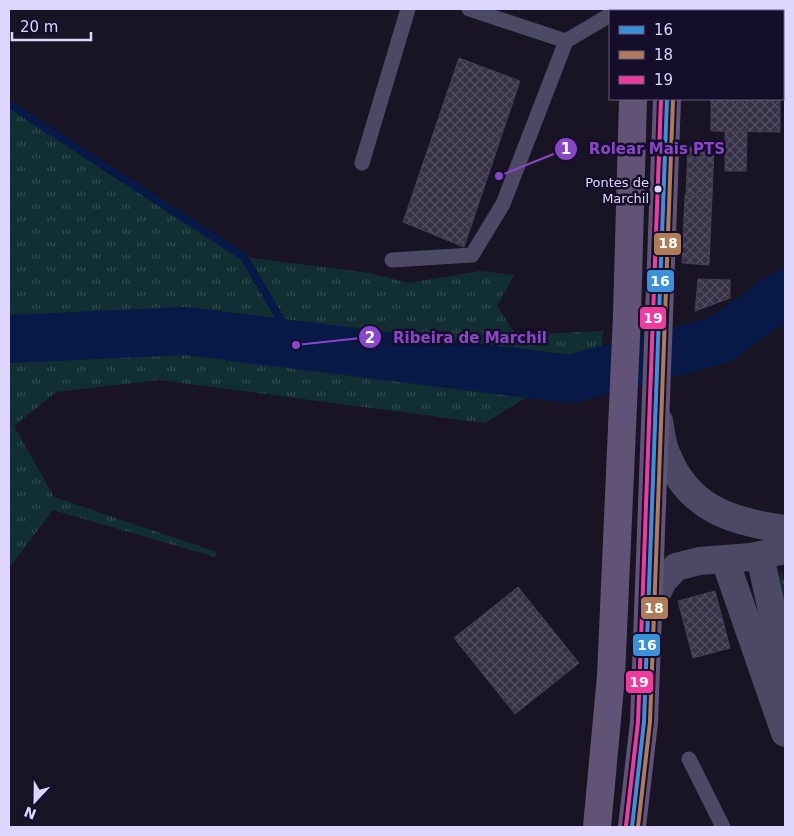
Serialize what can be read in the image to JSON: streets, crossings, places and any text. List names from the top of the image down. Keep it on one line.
{"places":["Rolear Mais PTS","Pontes de Marchil","Ribeira de Marchil"],"lines":["transit line 16","transit line 18","transit line 19"],"legend":["16","18","19"],"scale_bar":"20 m","north":"bottom"}
